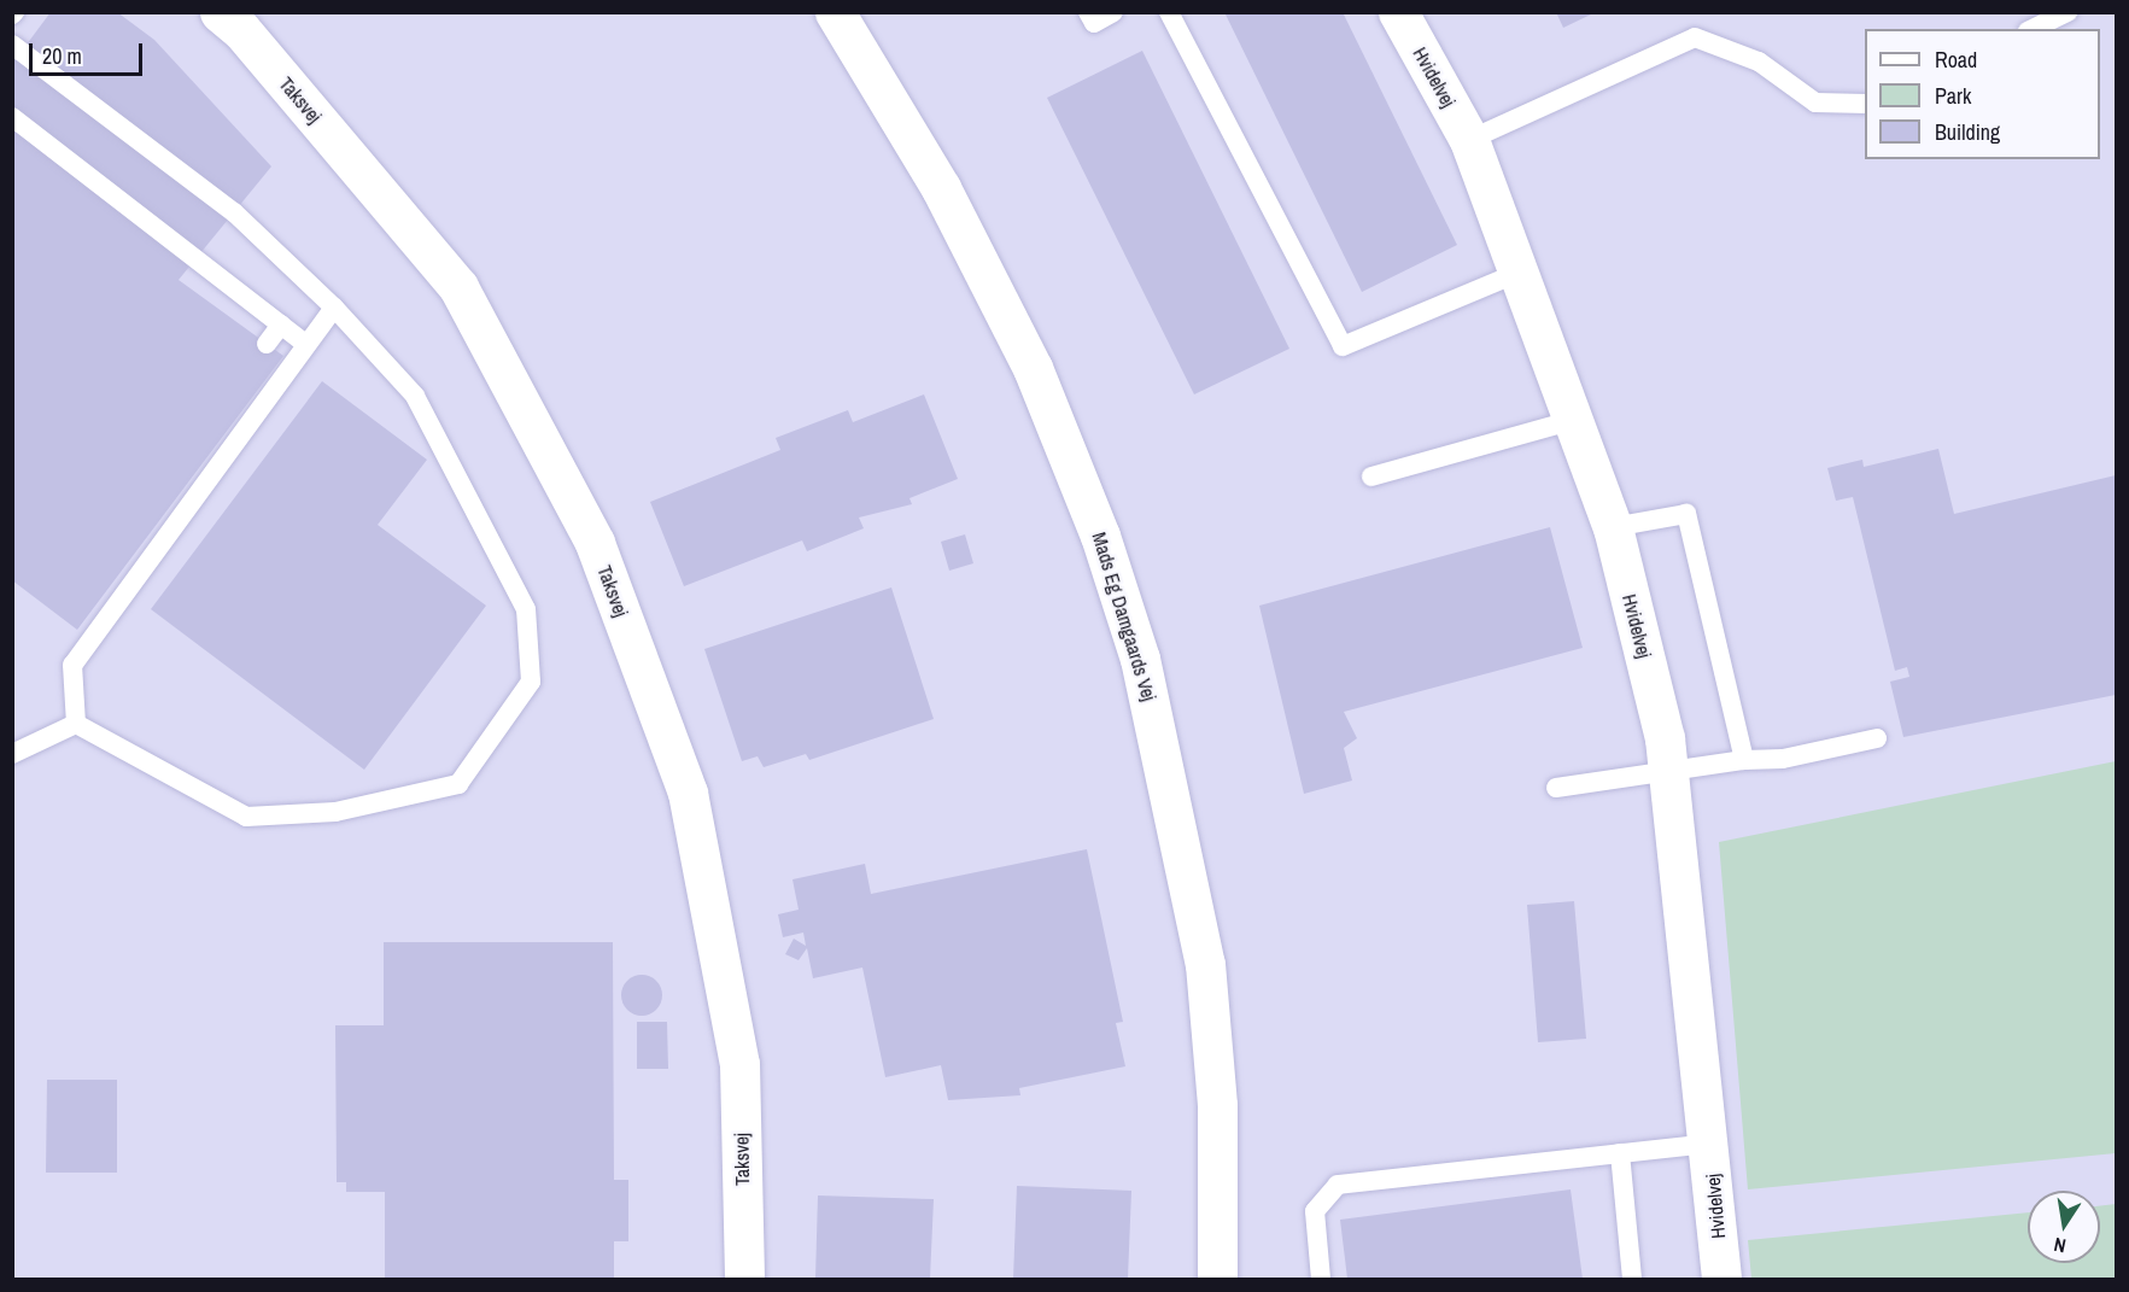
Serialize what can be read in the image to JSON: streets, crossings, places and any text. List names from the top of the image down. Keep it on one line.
{"streets":{"street":["Hvidelvej","Taksvej","Mads Eg Damgaards Vej"]},"legend":["Road","Park","Building"],"scale_bar":"20 m","north":"bottom"}
